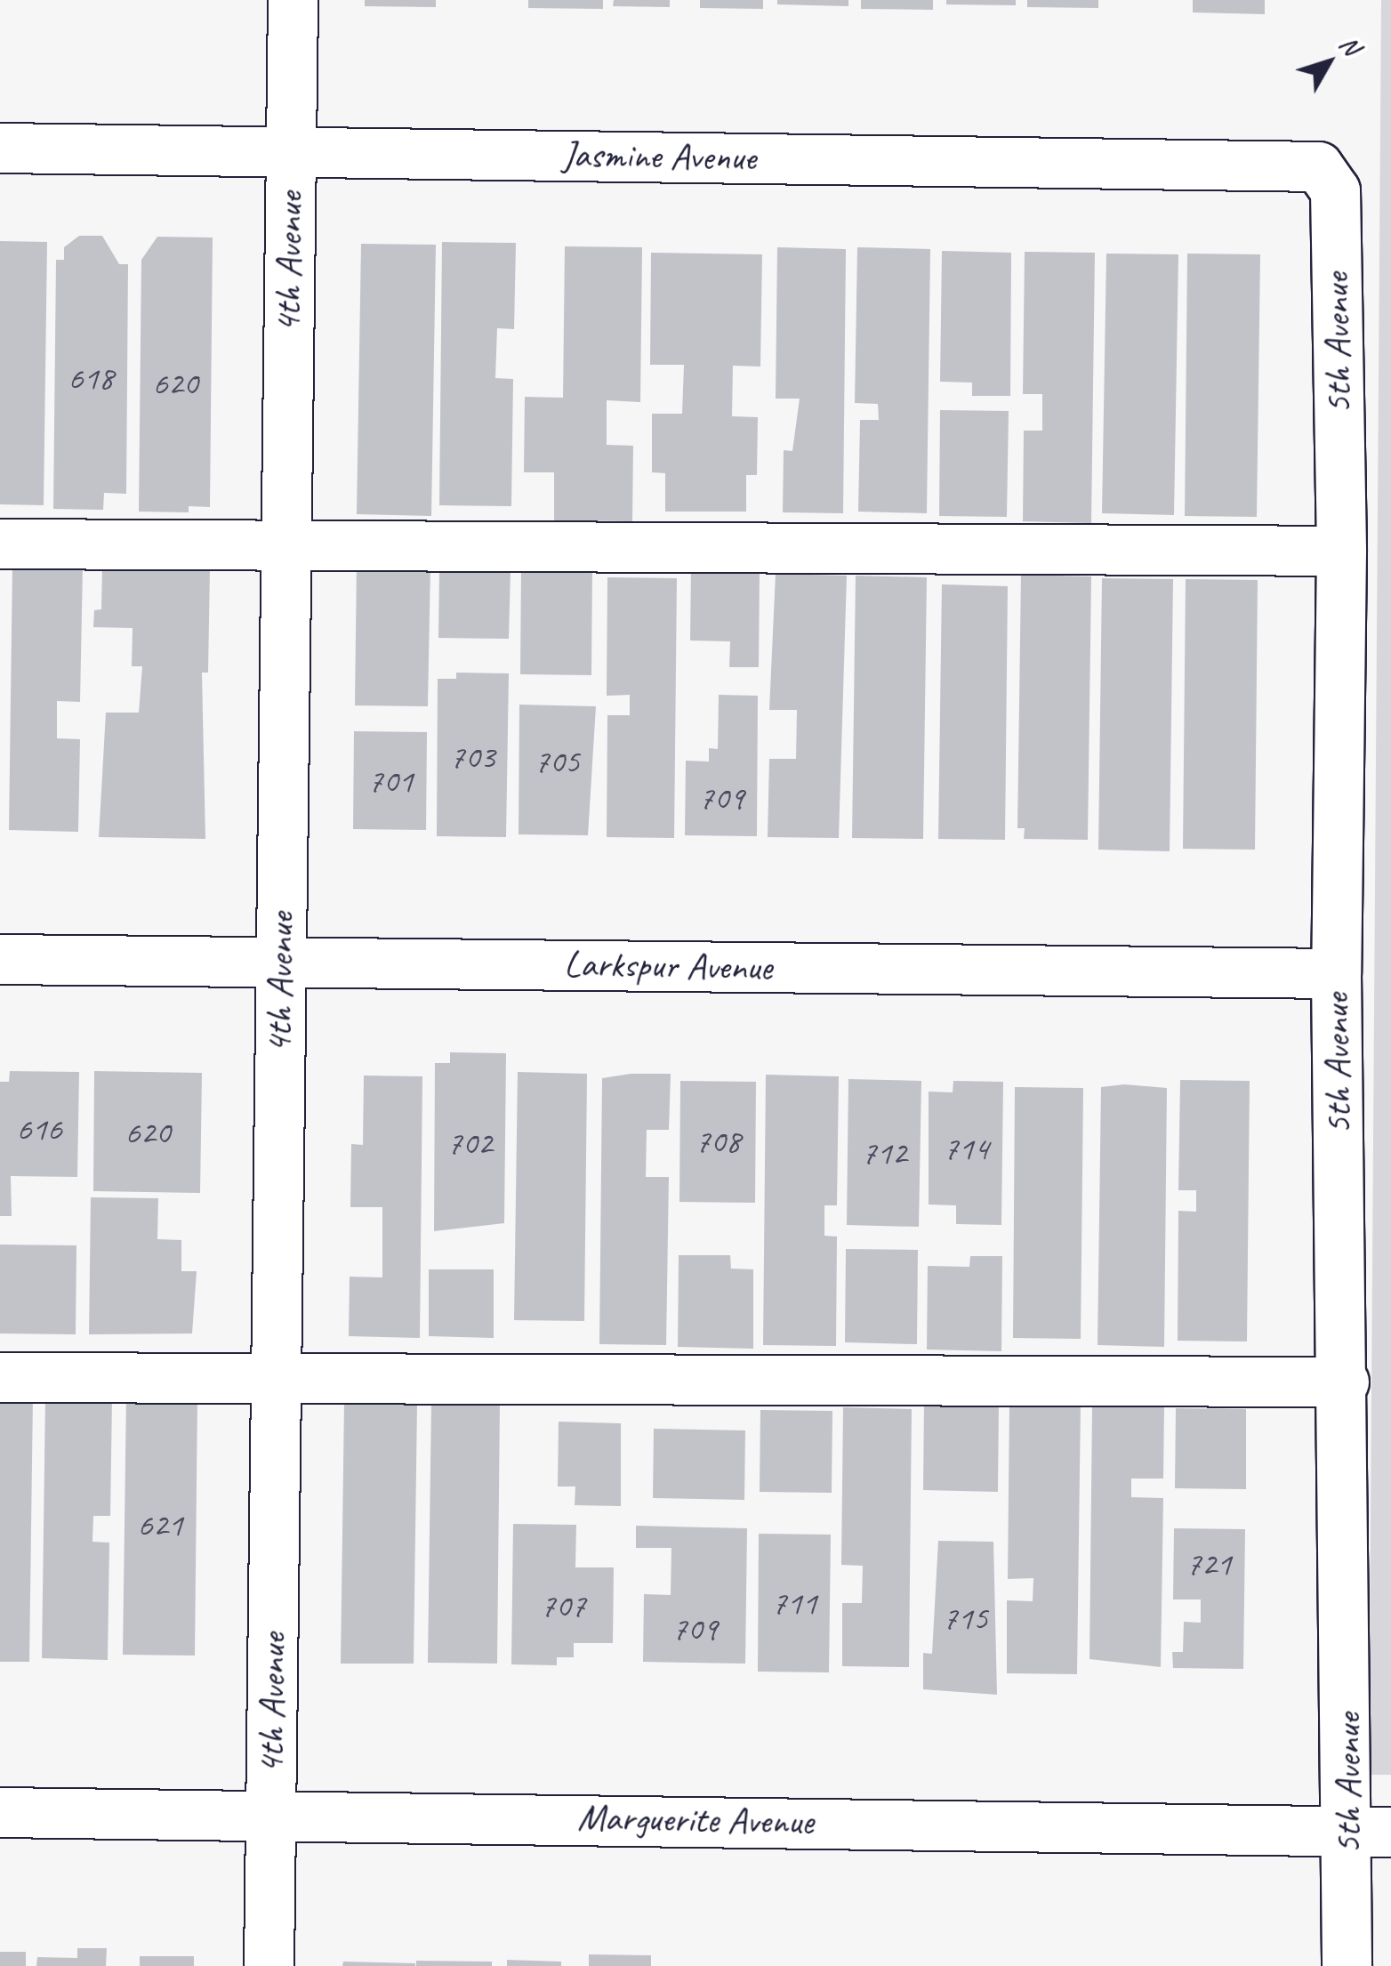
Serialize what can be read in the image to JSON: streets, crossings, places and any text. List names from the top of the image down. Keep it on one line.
{"streets":{"street":["Jasmine Avenue","4th Avenue","5th Avenue","Larkspur Avenue","Marguerite Avenue"]},"crossings":[["Jasmine Avenue","4th Avenue"],["Jasmine Avenue","5th Avenue"],["4th Avenue","Larkspur Avenue"],["4th Avenue","Marguerite Avenue"],["5th Avenue","Larkspur Avenue"],["5th Avenue","Marguerite Avenue"]],"house_numbers":["618","620","703","705","701","709","616","620","708","702","714","712","621","721","711","707","715","709"],"north":"top right"}
